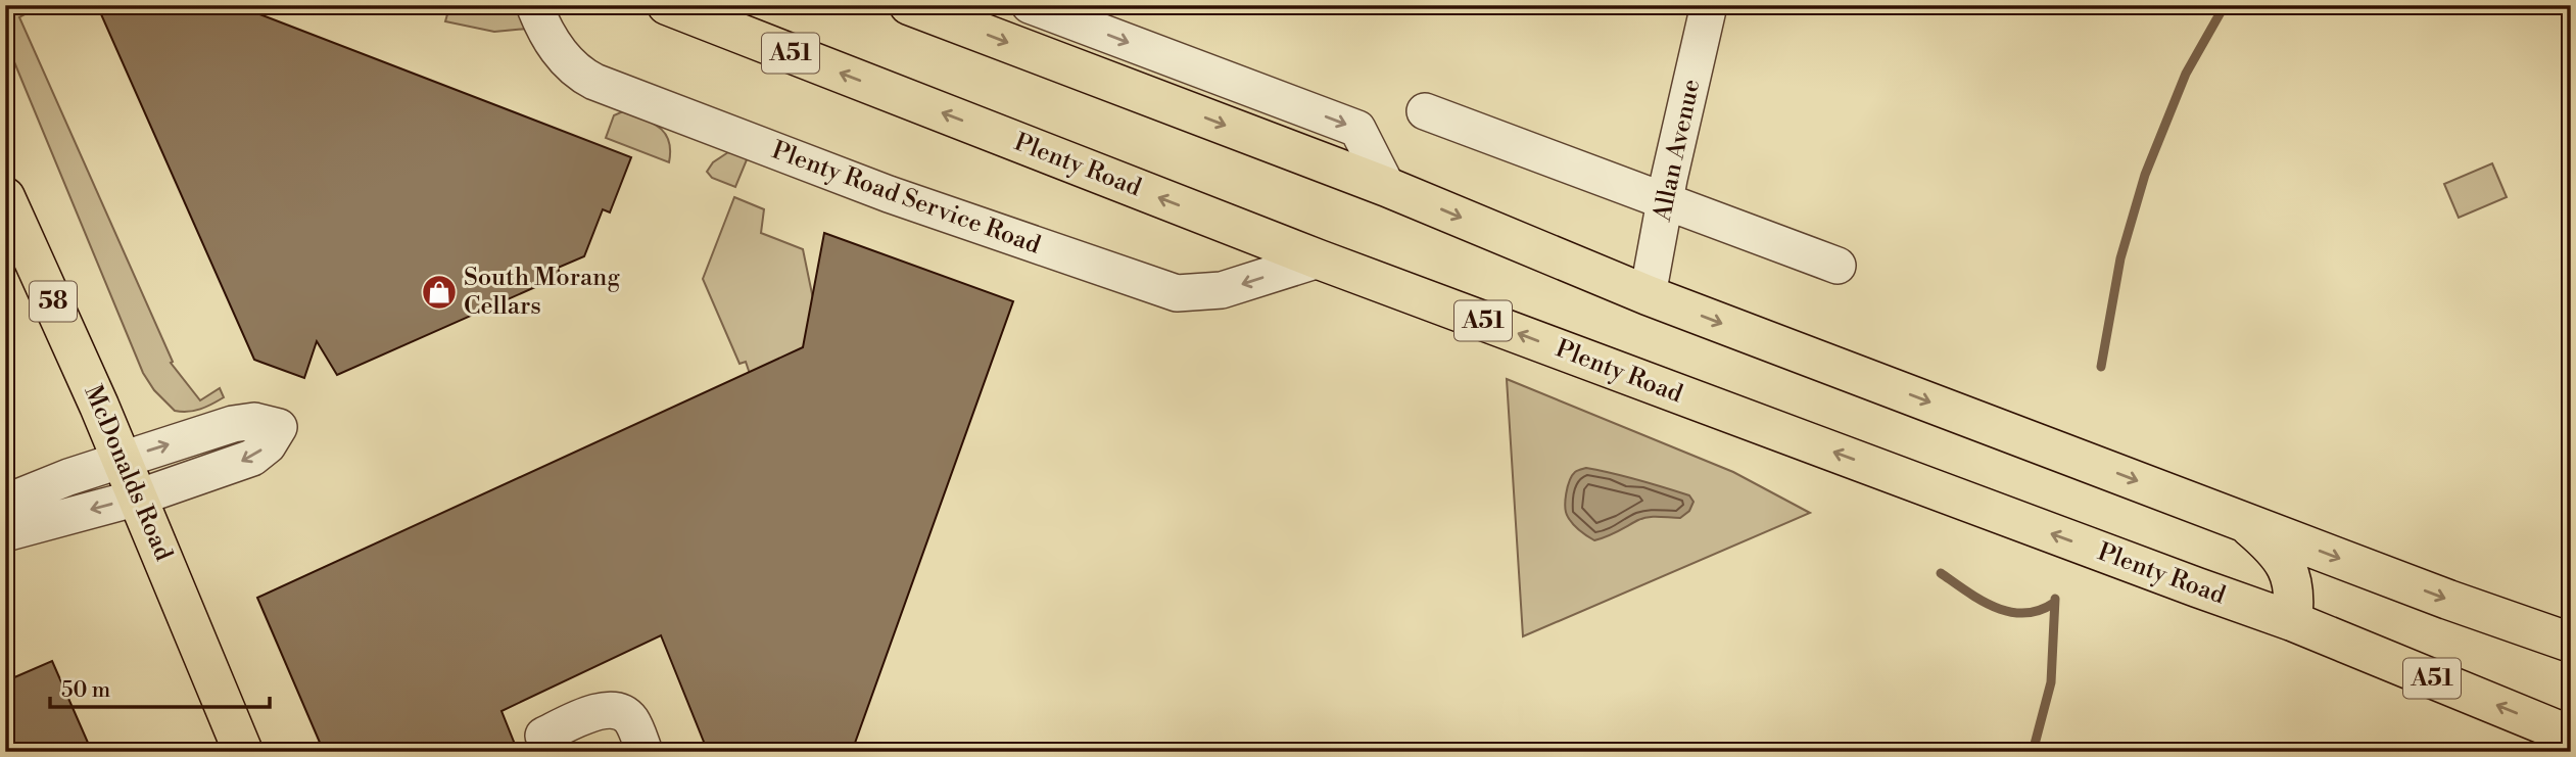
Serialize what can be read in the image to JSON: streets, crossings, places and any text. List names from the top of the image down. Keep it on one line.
{"streets":{"main road":["A51","Plenty Road","58","McDonalds Road"],"street":["Allan Avenue","Plenty Road Service Road"]},"crossings":[["Plenty Road","Plenty Road Service Road"]],"one_way":["Plenty Road Service Road"],"places":{"shop":["South Morang Cellars"]},"scale_bar":"50 m"}
